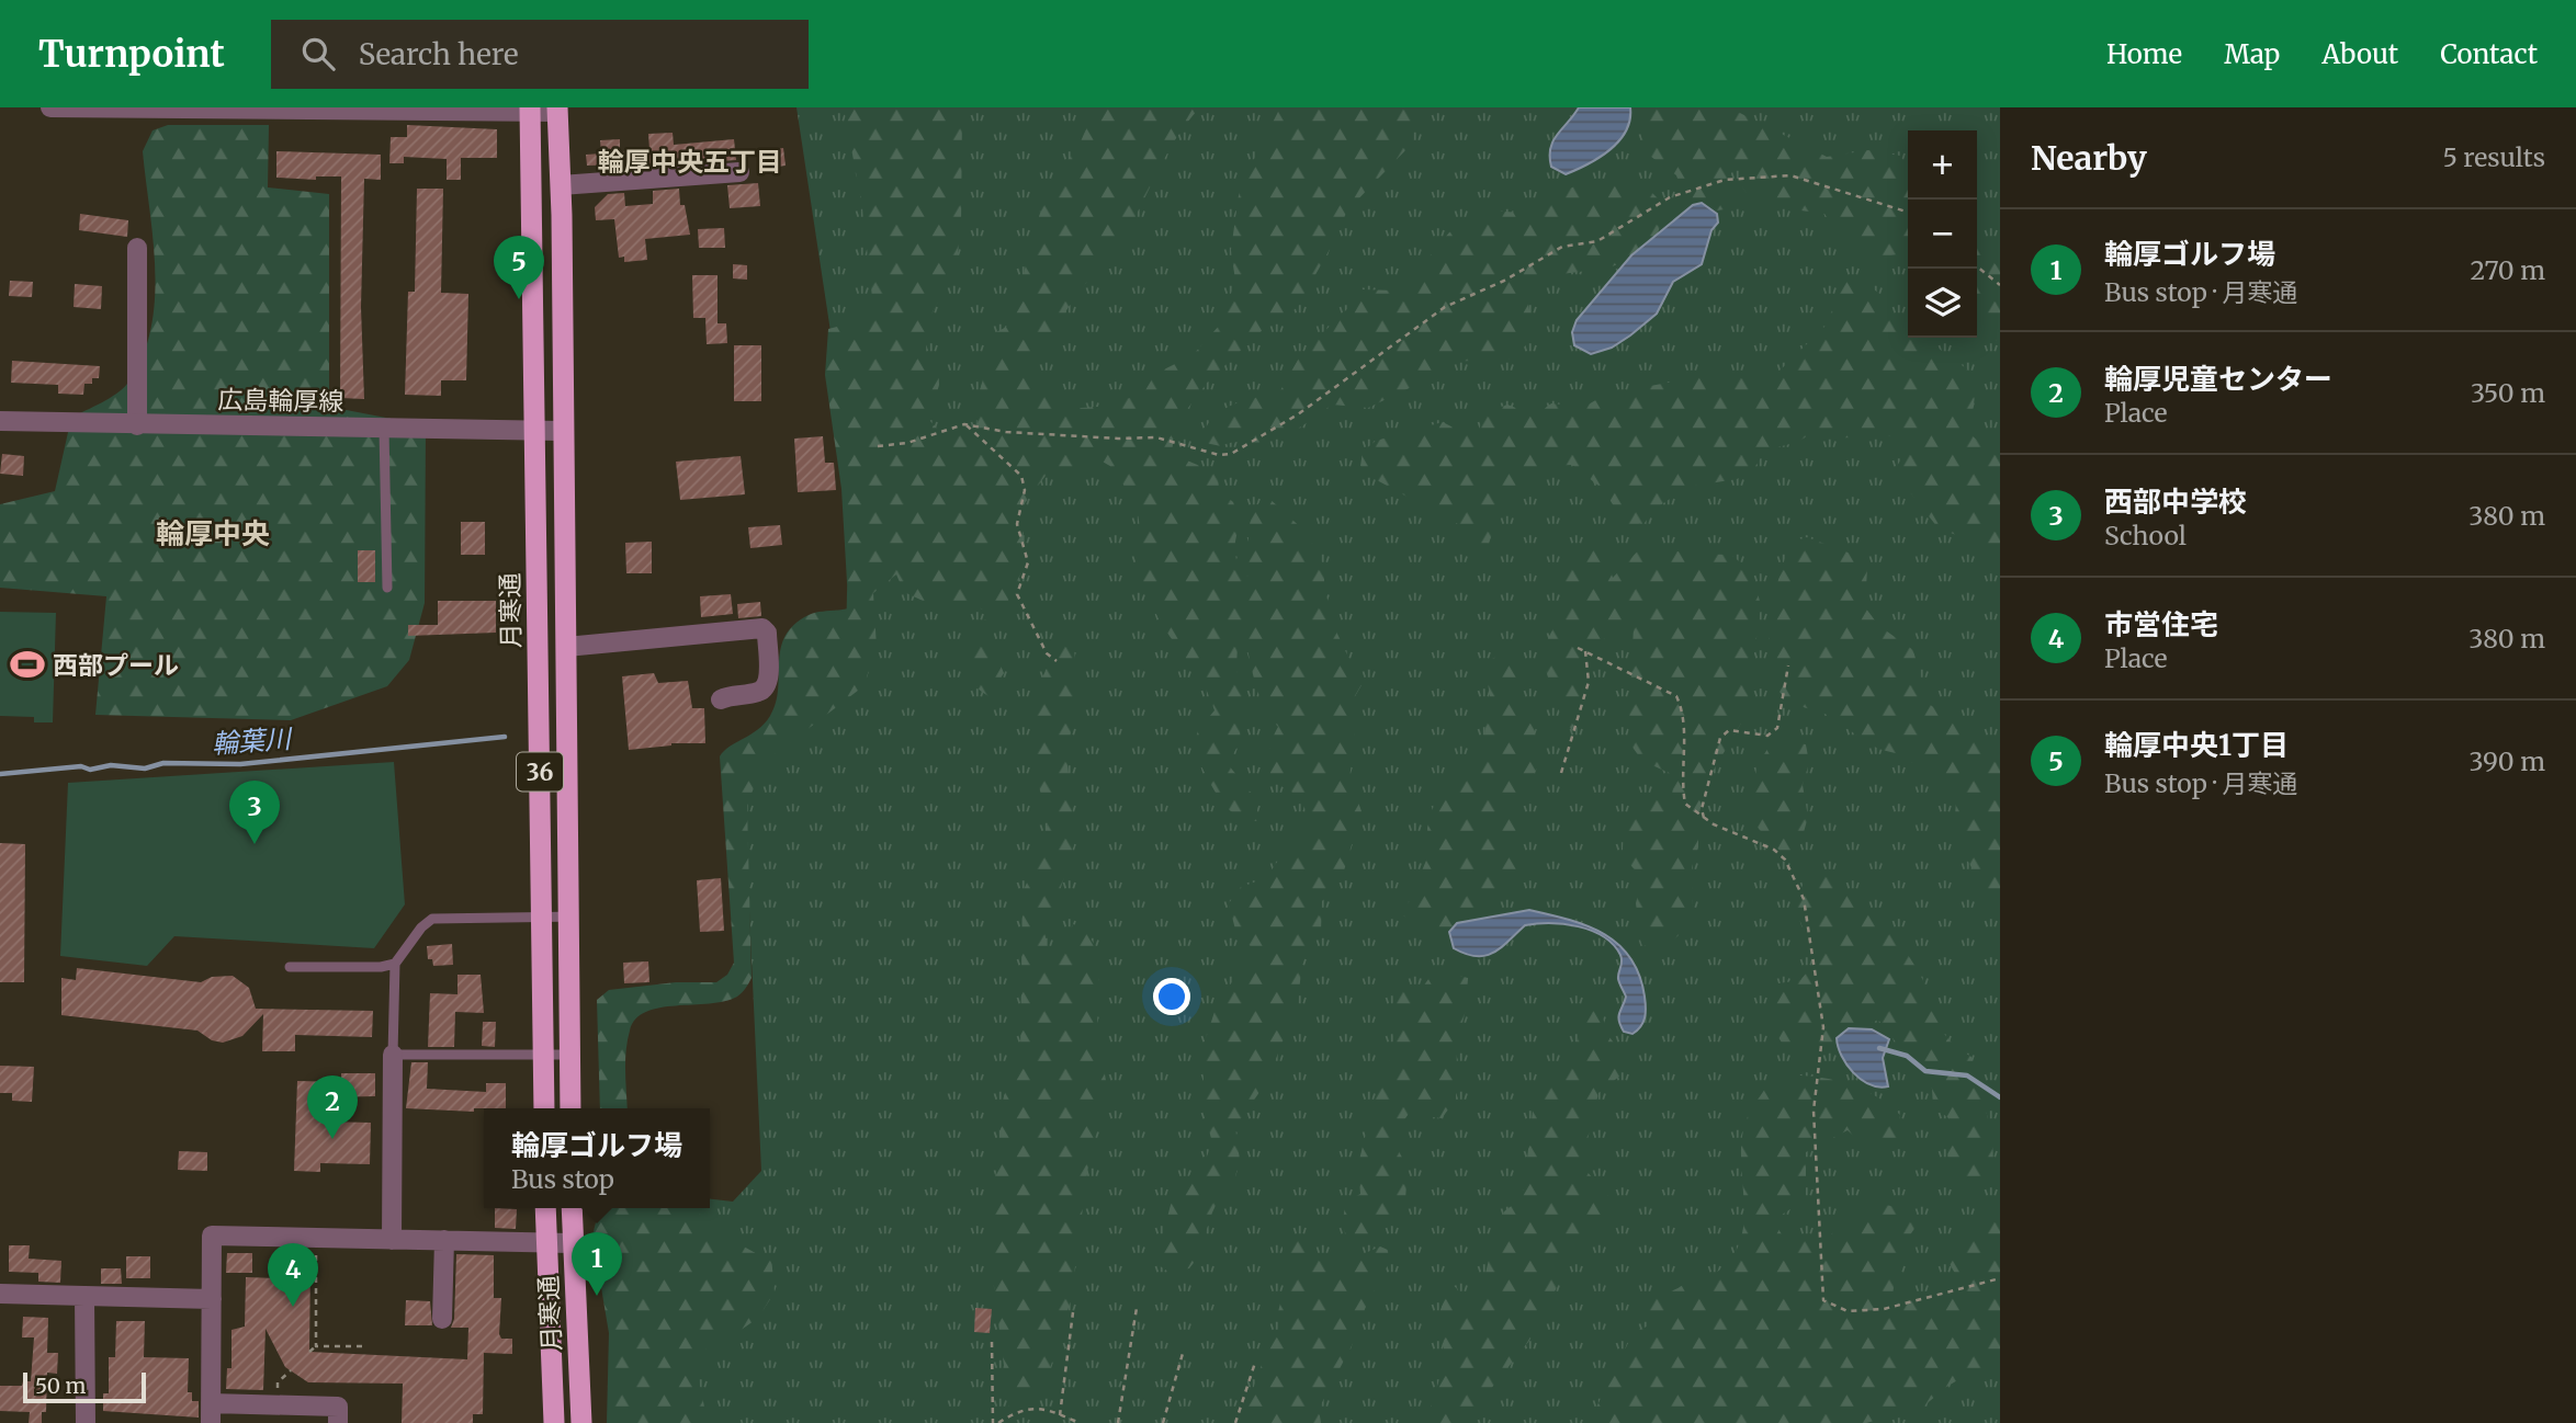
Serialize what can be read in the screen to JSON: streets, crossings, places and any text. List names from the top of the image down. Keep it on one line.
{"streets":{"highway":["月寒通","36"],"street":["広島輪厚線"]},"crossings":[["広島輪厚線","月寒通"],["広島輪厚線","36"]],"districts":["輪厚中央五丁目","輪厚中央"],"water":["輪葉川"],"places":{"sports":["西部プール"]},"scale_bar":"50 m","page":{"header":"Turnpoint","search":"Search here","nav":["Home","Map","About","Contact"],"heading":["Nearby","5 results"],"map_buttons":["+","−"],"list":[{"mark":"1","name":"輪厚ゴルフ場","note":"Bus stop · 月寒通","value":"270 m"},{"mark":"2","name":"輪厚児童センター","note":"Place","value":"350 m"},{"mark":"3","name":"西部中学校","note":"School","value":"380 m"},{"mark":"4","name":"市営住宅","note":"Place","value":"380 m"},{"mark":"5","name":"輪厚中央1丁目","note":"Bus stop · 月寒通","value":"390 m"}],"pins":["5","3","2","1","4"],"popup":["輪厚ゴルフ場","Bus stop"],"scale":"50 m"}}
